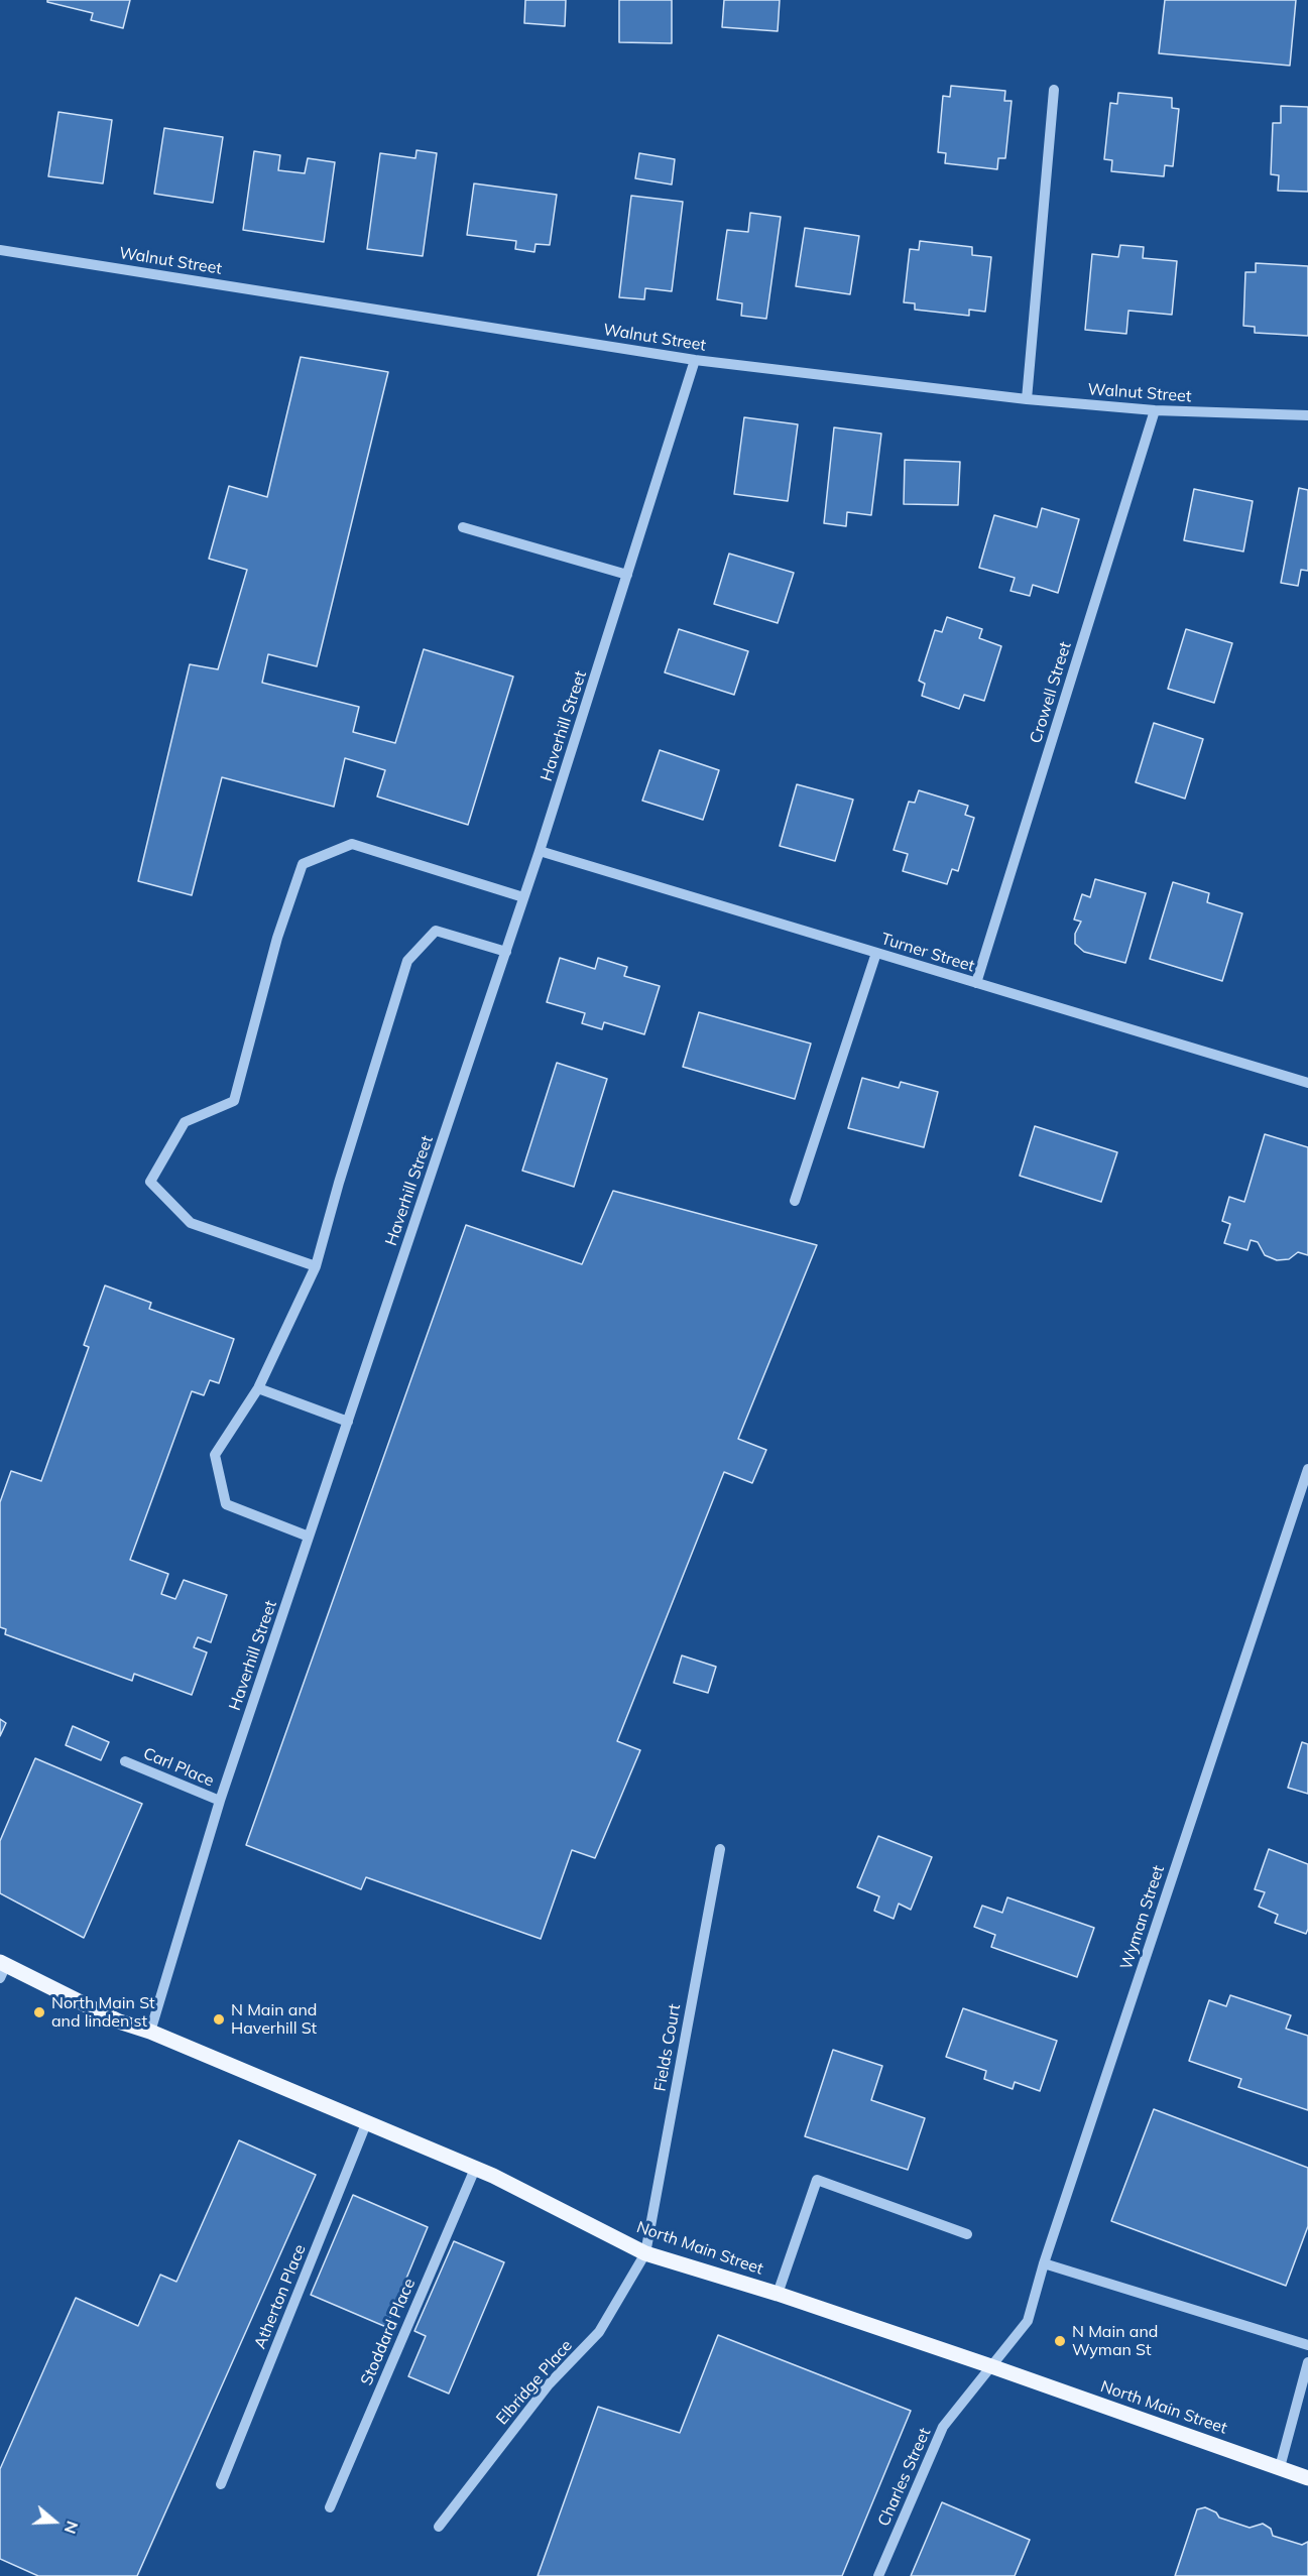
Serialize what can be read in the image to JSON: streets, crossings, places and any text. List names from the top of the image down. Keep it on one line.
{"streets":{"main road":["North Main Street"],"street":["Walnut Street","Crowell Street","Haverhill Street","Turner Street","Carl Place","Wyman Street","Fields Court","Atherton Place","Stoddard Place","Elbridge Place","Charles Street"]},"crossings":[["Walnut Street","Crowell Street"],["Walnut Street","Haverhill Street"],["Crowell Street","Turner Street"],["Haverhill Street","Turner Street"],["Haverhill Street","Carl Place"],["Haverhill Street","North Main Street"],["Wyman Street","North Main Street"],["Wyman Street","Charles Street"],["Fields Court","North Main Street"],["Fields Court","Elbridge Place"],["North Main Street","Atherton Place"],["North Main Street","Stoddard Place"],["North Main Street","Elbridge Place"],["North Main Street","Charles Street"]],"places":["North Main St and linden st","N Main and Haverhill St","N Main and Wyman St"],"north":"right"}
